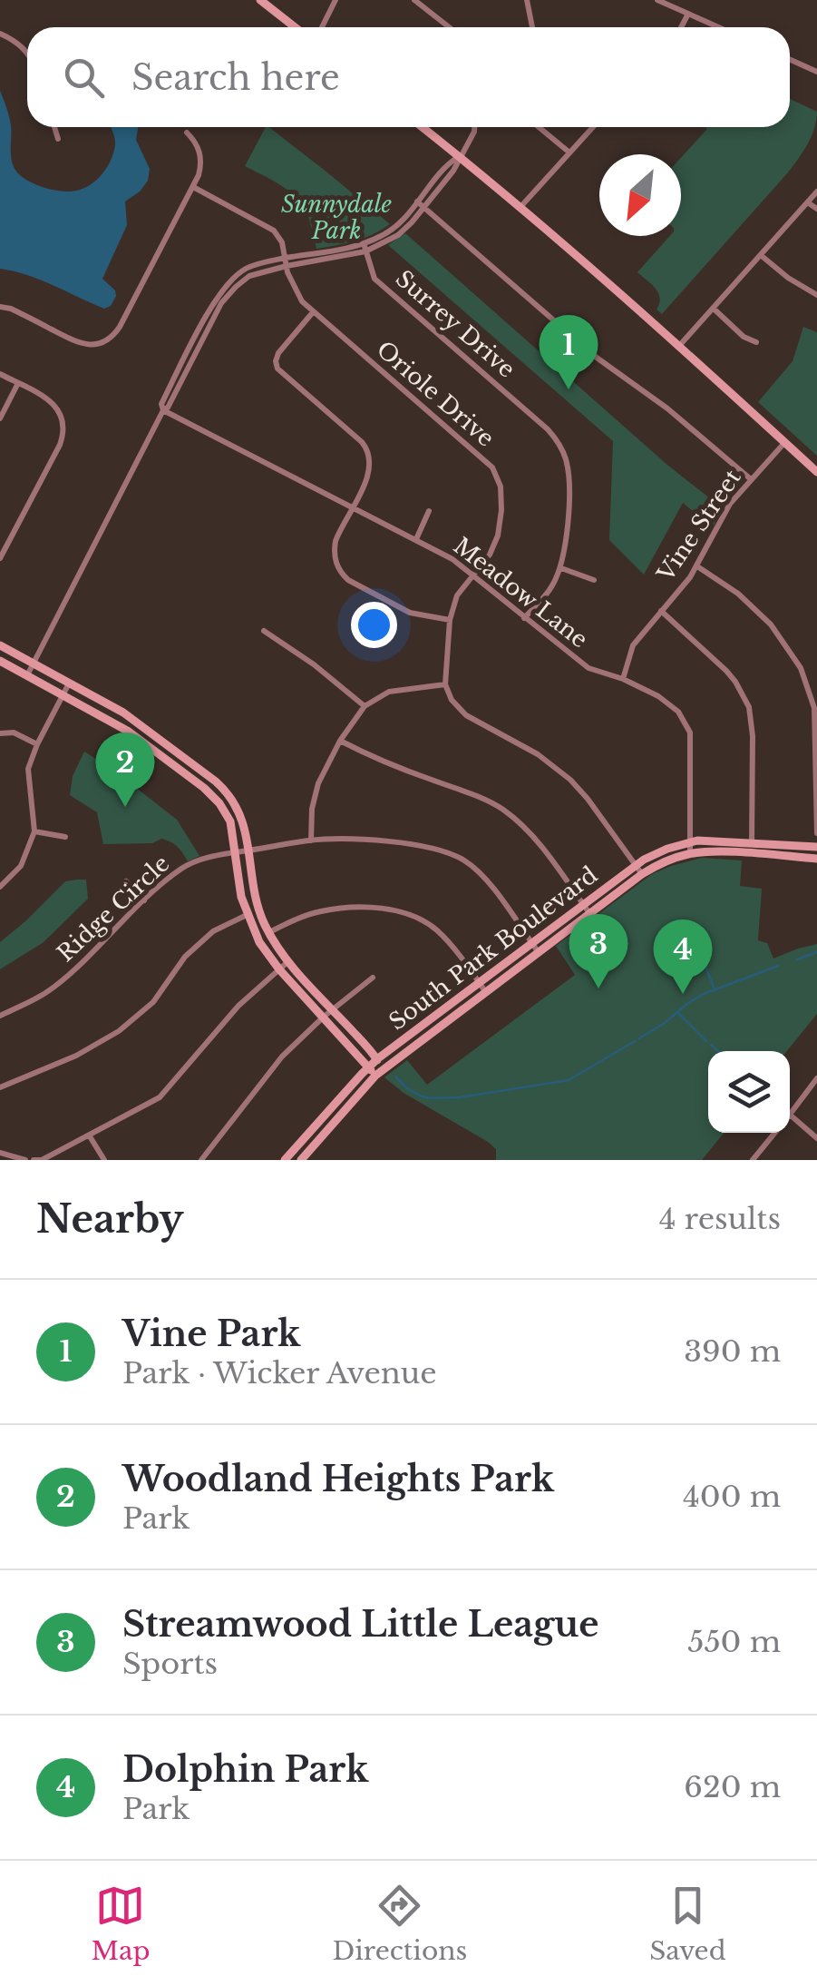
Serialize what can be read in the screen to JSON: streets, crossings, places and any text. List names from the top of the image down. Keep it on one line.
{"streets":{"street":["Surrey Drive","Oriole Drive","Vine Street","Meadow Lane","Ridge Circle","South Park Boulevard"]},"crossings":[["Surrey Drive","Meadow Lane"],["Oriole Drive","Meadow Lane"],["Vine Street","Meadow Lane"],["Meadow Lane","South Park Boulevard"],["Ridge Circle","South Park Boulevard"]],"parks":["Sunnydale Park"],"north":"bottom left","page":{"search":"Search here","pins":["1","2","3","4"],"heading":["Nearby","4 results"],"list":[{"mark":"1","name":"Vine Park","note":"Park · Wicker Avenue","value":"390 m"},{"mark":"2","name":"Woodland Heights Park","note":"Park","value":"400 m"},{"mark":"3","name":"Streamwood Little League","note":"Sports","value":"550 m"},{"mark":"4","name":"Dolphin Park","note":"Park","value":"620 m"}],"nav":["Map","Directions","Saved"]}}
